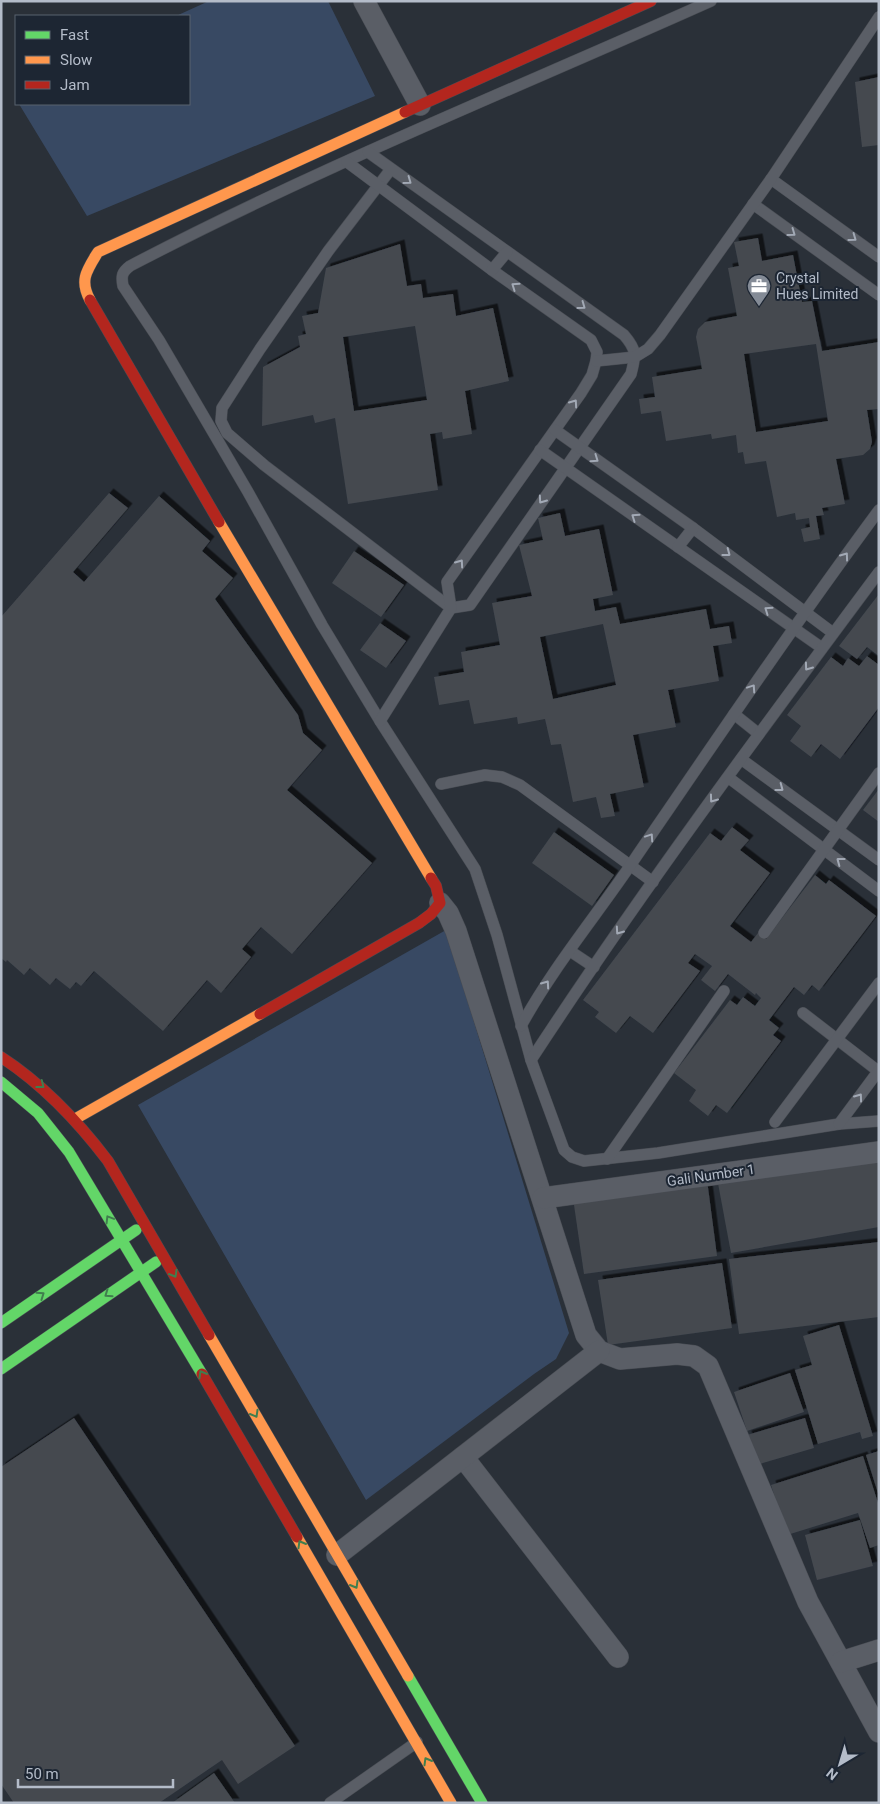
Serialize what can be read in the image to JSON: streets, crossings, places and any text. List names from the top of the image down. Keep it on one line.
{"streets":{"street":["Gali Number 1"]},"places":{"office":["Crystal Hues Limited"]},"legend":["Fast","Slow","Jam"],"scale_bar":"50 m","north":"bottom left"}
